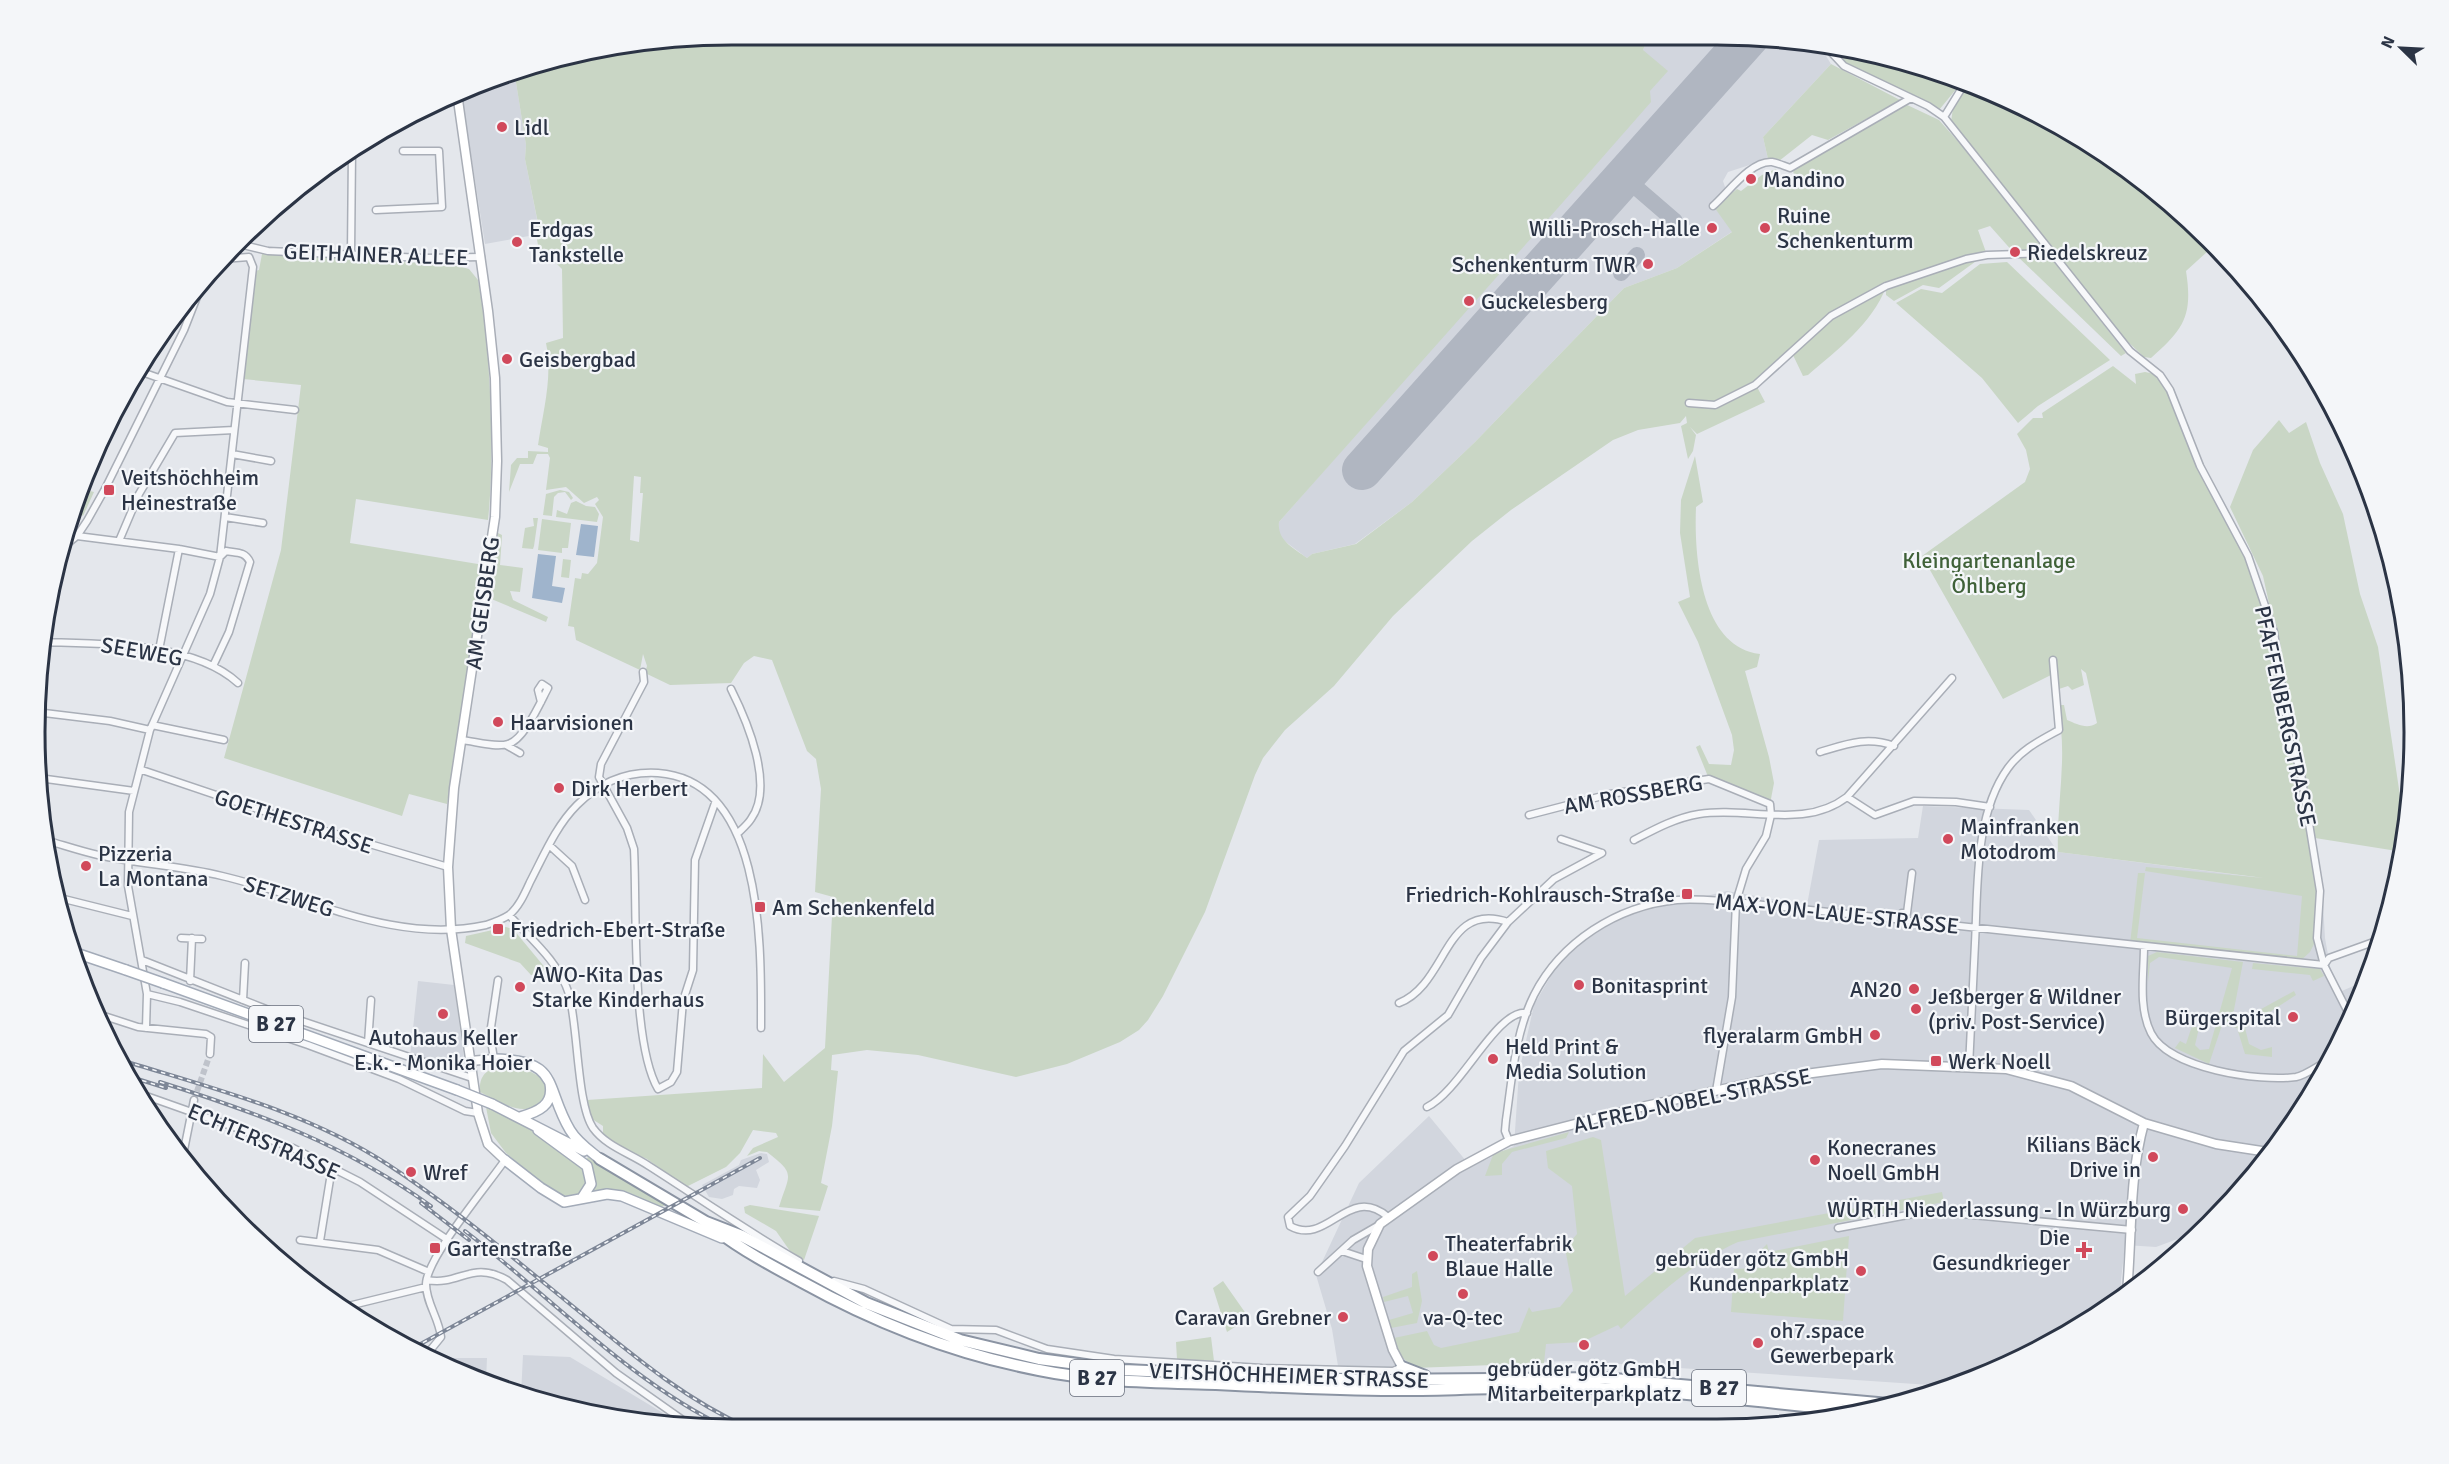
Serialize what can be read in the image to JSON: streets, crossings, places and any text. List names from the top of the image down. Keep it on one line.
{"streets":{"highway":["B 27","VEITSHÖCHHEIMER STRASSE"],"street":["GEITHAINER ALLEE","AM GEISBERG","SEEWEG","PFAFFENBERGSTRASSE","AM ROSSBERG","GOETHESTRASSE","SETZWEG","MAX-VON-LAUE-STRASSE","ALFRED-NOBEL-STRASSE","ECHTERSTRASSE"]},"crossings":[["GEITHAINER ALLEE","AM GEISBERG"],["AM GEISBERG","GOETHESTRASSE"],["AM GEISBERG","SETZWEG"],["PFAFFENBERGSTRASSE","MAX-VON-LAUE-STRASSE"],["MAX-VON-LAUE-STRASSE","ALFRED-NOBEL-STRASSE"],["B 27","VEITSHÖCHHEIMER STRASSE"]],"parks":["Kleingartenanlage Öhlberg"],"places":{"other":["Lidl","Mandino","Willi-Prosch-Halle","Ruine Schenkenturm","Erdgas Tankstelle","Riedelskreuz","Schenkenturm TWR","Guckelesberg","Geisbergbad","Haarvisionen","Dirk Herbert","Mainfranken Motodrom","Pizzeria La Montana","Bonitasprint","AWO-Kita Das Starke Kinderhaus","AN20","Jeßberger & Wildner (priv. Post-Service)","Autohaus Keller E.k. - Monika Hoier","Bürgerspital","flyeralarm GmbH","Held Print & Media Solution","Kilians Bäck Drive in","Konecranes Noell GmbH","Wref","WÜRTH Niederlassung - In Würzburg","Theaterfabrik Blaue Halle","gebrüder götz GmbH Kundenparkplatz","va-Q-tec","Caravan Grebner","oh7.space Gewerbepark","gebrüder götz GmbH Mitarbeiterparkplatz"],"transit":["Veitshöchheim Heinestraße","Friedrich-Kohlrausch-Straße","Am Schenkenfeld","Friedrich-Ebert-Straße","Werk Noell","Gartenstraße"],"health":["Die Gesundkrieger"]},"north":"top left"}
